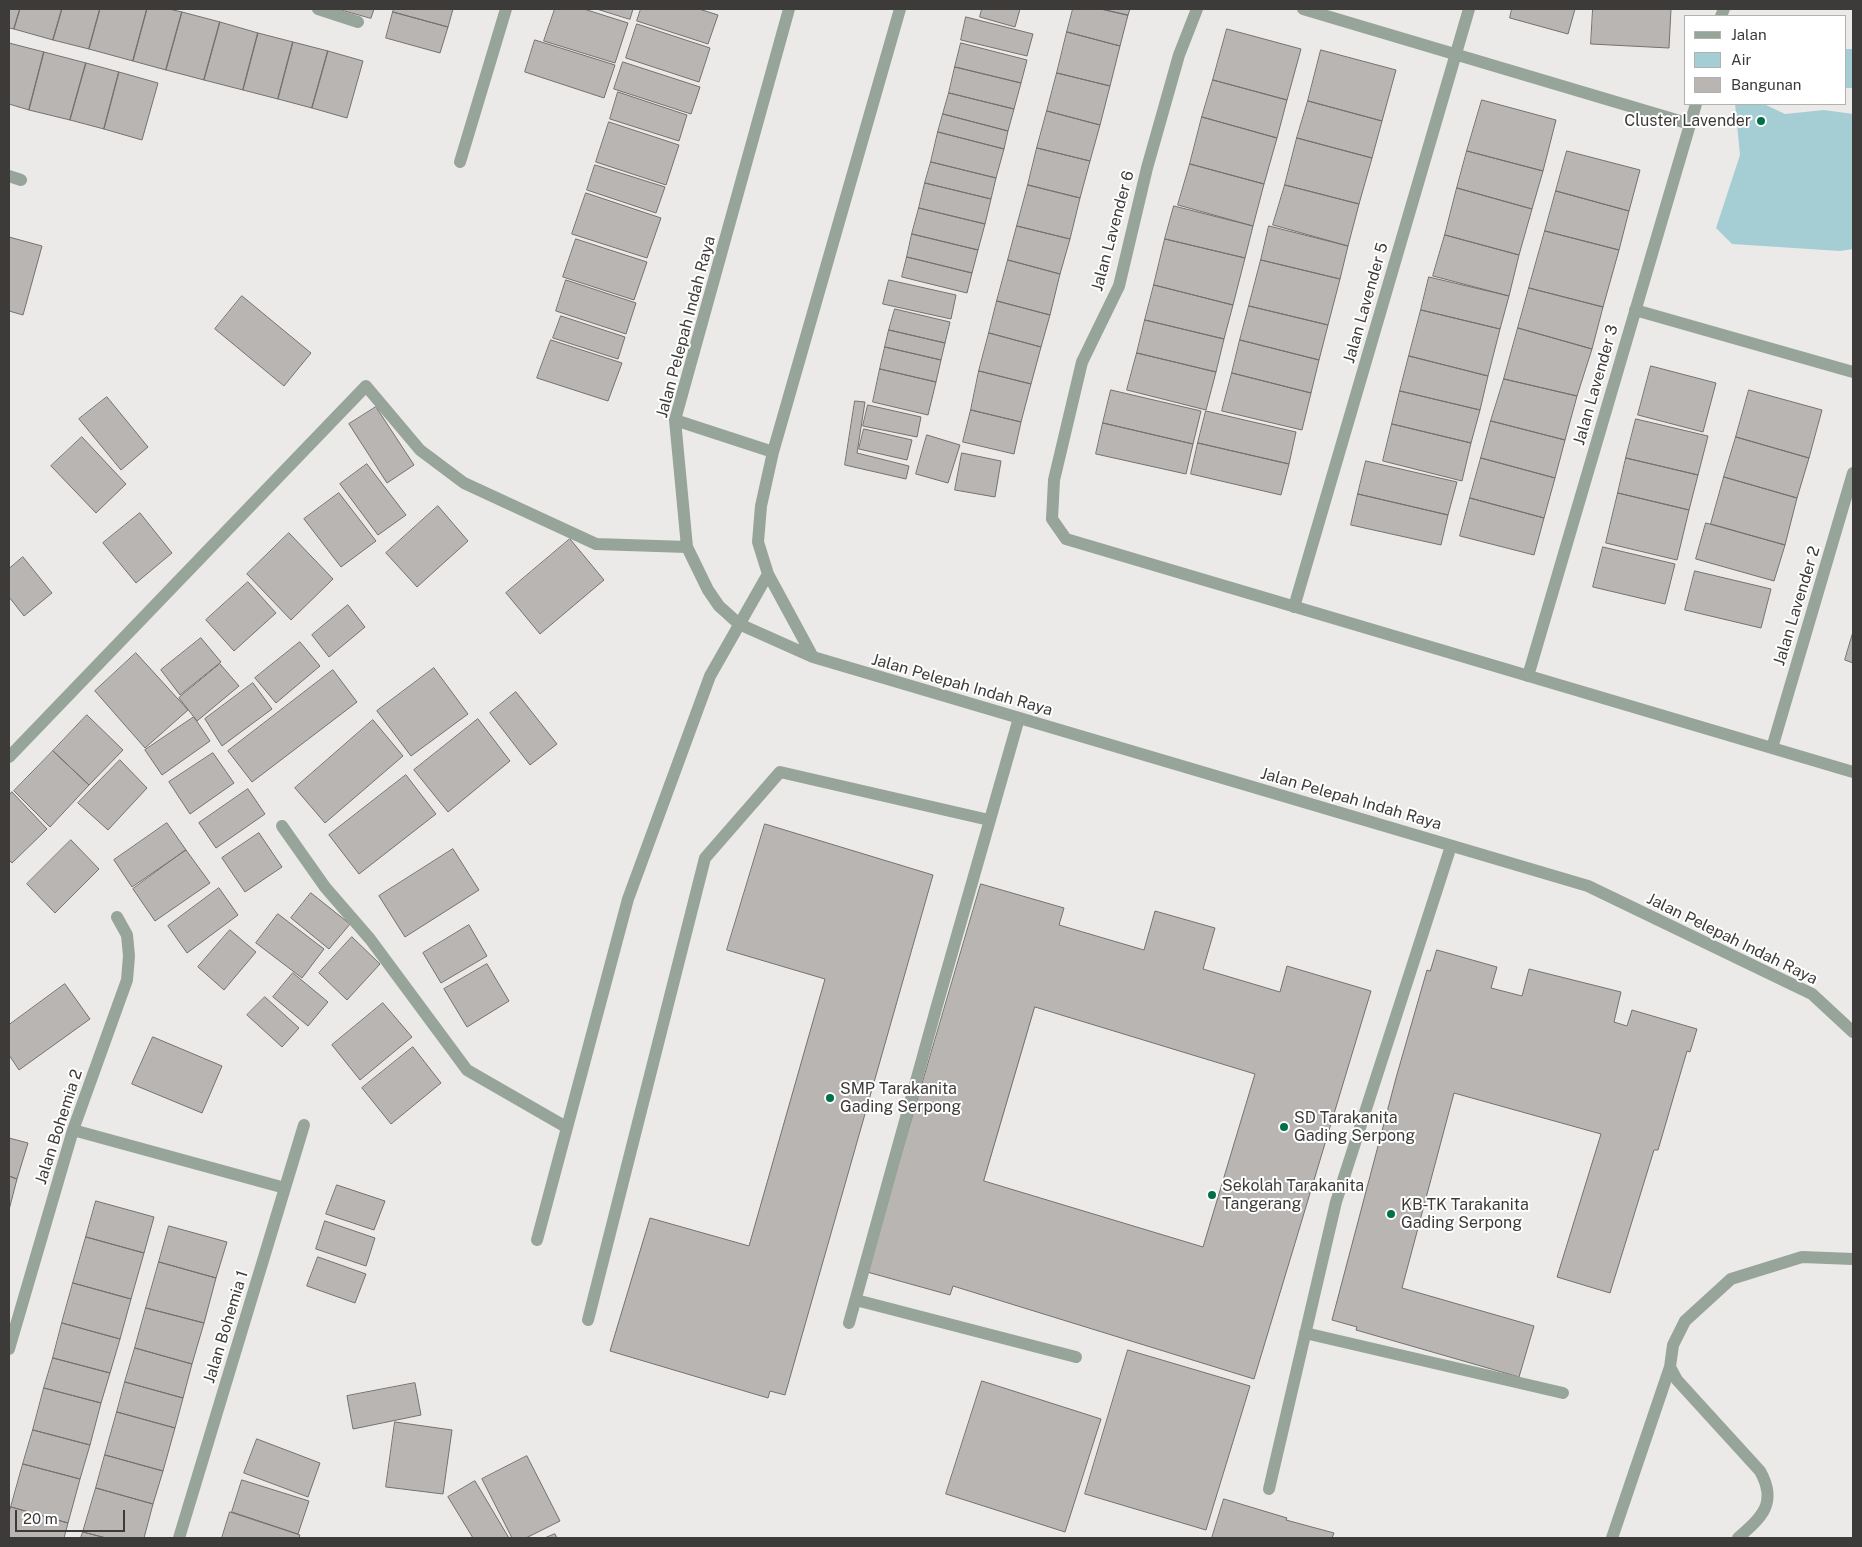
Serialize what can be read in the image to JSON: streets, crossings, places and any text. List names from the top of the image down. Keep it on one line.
{"streets":{"street":["Jalan Lavender 6","Jalan Lavender 5","Jalan Pelepah Indah Raya","Jalan Lavender 3","Jalan Lavender 2","Jalan Bohemia 2","Jalan Bohemia 1"]},"crossings":[["Jalan Lavender 6","Jalan Lavender 5"]],"places":["Cluster Lavender","SMP Tarakanita Gading Serpong","SD Tarakanita Gading Serpong","Sekolah Tarakanita Tangerang","KB-TK Tarakanita Gading Serpong"],"legend":["Jalan","Air","Bangunan"],"scale_bar":"20 m"}
